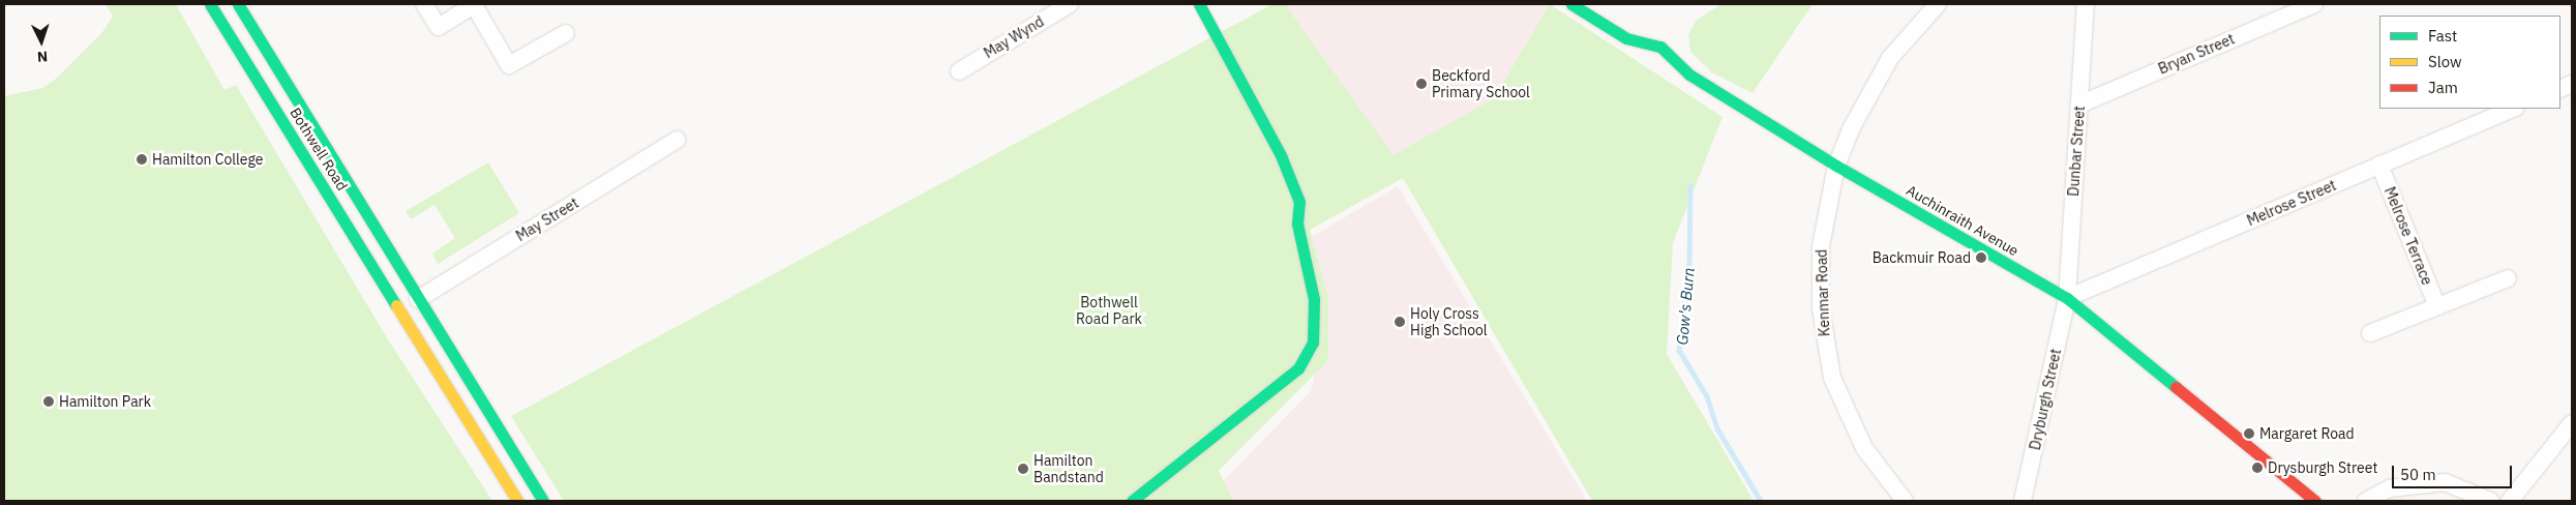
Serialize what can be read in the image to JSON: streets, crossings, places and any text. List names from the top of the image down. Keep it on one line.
{"streets":{"street":["May Wynd","Bryan Street","Bothwell Road","Dunbar Street","Melrose Street","May Street","Auchinraith Avenue","Melrose Terrace","Kenmar Road","Dryburgh Street"]},"crossings":[["Bryan Street","Dunbar Street"],["Bothwell Road","May Street"],["Dunbar Street","Melrose Street"],["Dunbar Street","Auchinraith Avenue"],["Dunbar Street","Dryburgh Street"],["Melrose Street","Auchinraith Avenue"],["Melrose Street","Melrose Terrace"],["Melrose Street","Dryburgh Street"],["Auchinraith Avenue","Kenmar Road"],["Auchinraith Avenue","Dryburgh Street"]],"water":["Gow's Burn"],"parks":["Bothwell Road Park"],"places":["Beckford Primary School","Hamilton College","Backmuir Road","Holy Cross High School","Hamilton Park","Margaret Road","Drysburgh Street","Hamilton Bandstand"],"legend":["Fast","Slow","Jam"],"scale_bar":"50 m","north":"bottom"}
